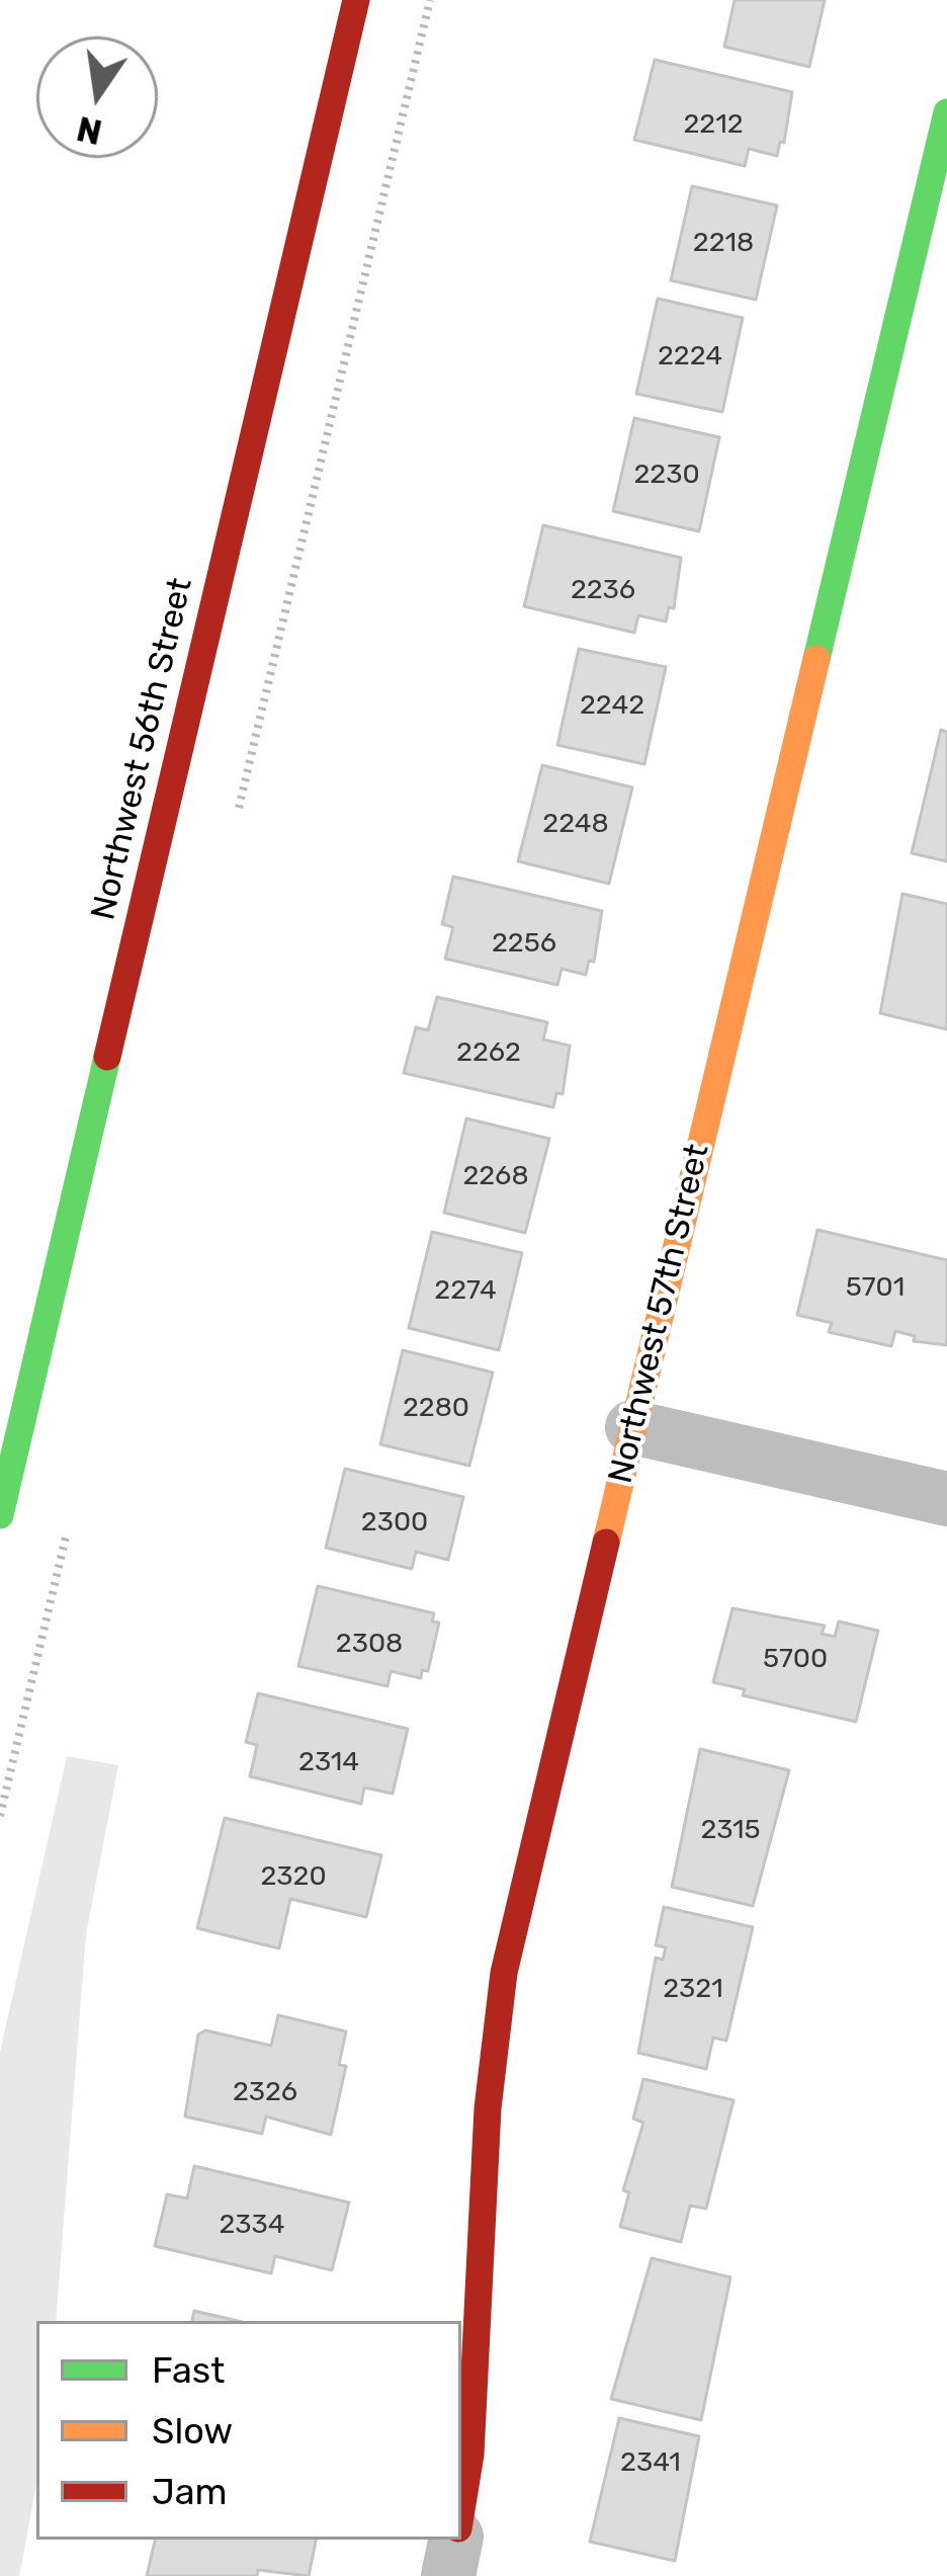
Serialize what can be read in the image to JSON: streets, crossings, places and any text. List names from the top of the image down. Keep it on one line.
{"streets":{"street":["Northwest 56th Street","Northwest 57th Street"]},"house_numbers":["2212","2218","2224","2230","2236","2242","2248","2256","2262","2268","5701","2274","2280","2300","2308","5700","2314","2315","2320","2321","2326","2334","2341"],"legend":["Fast","Slow","Jam"],"north":"bottom"}
